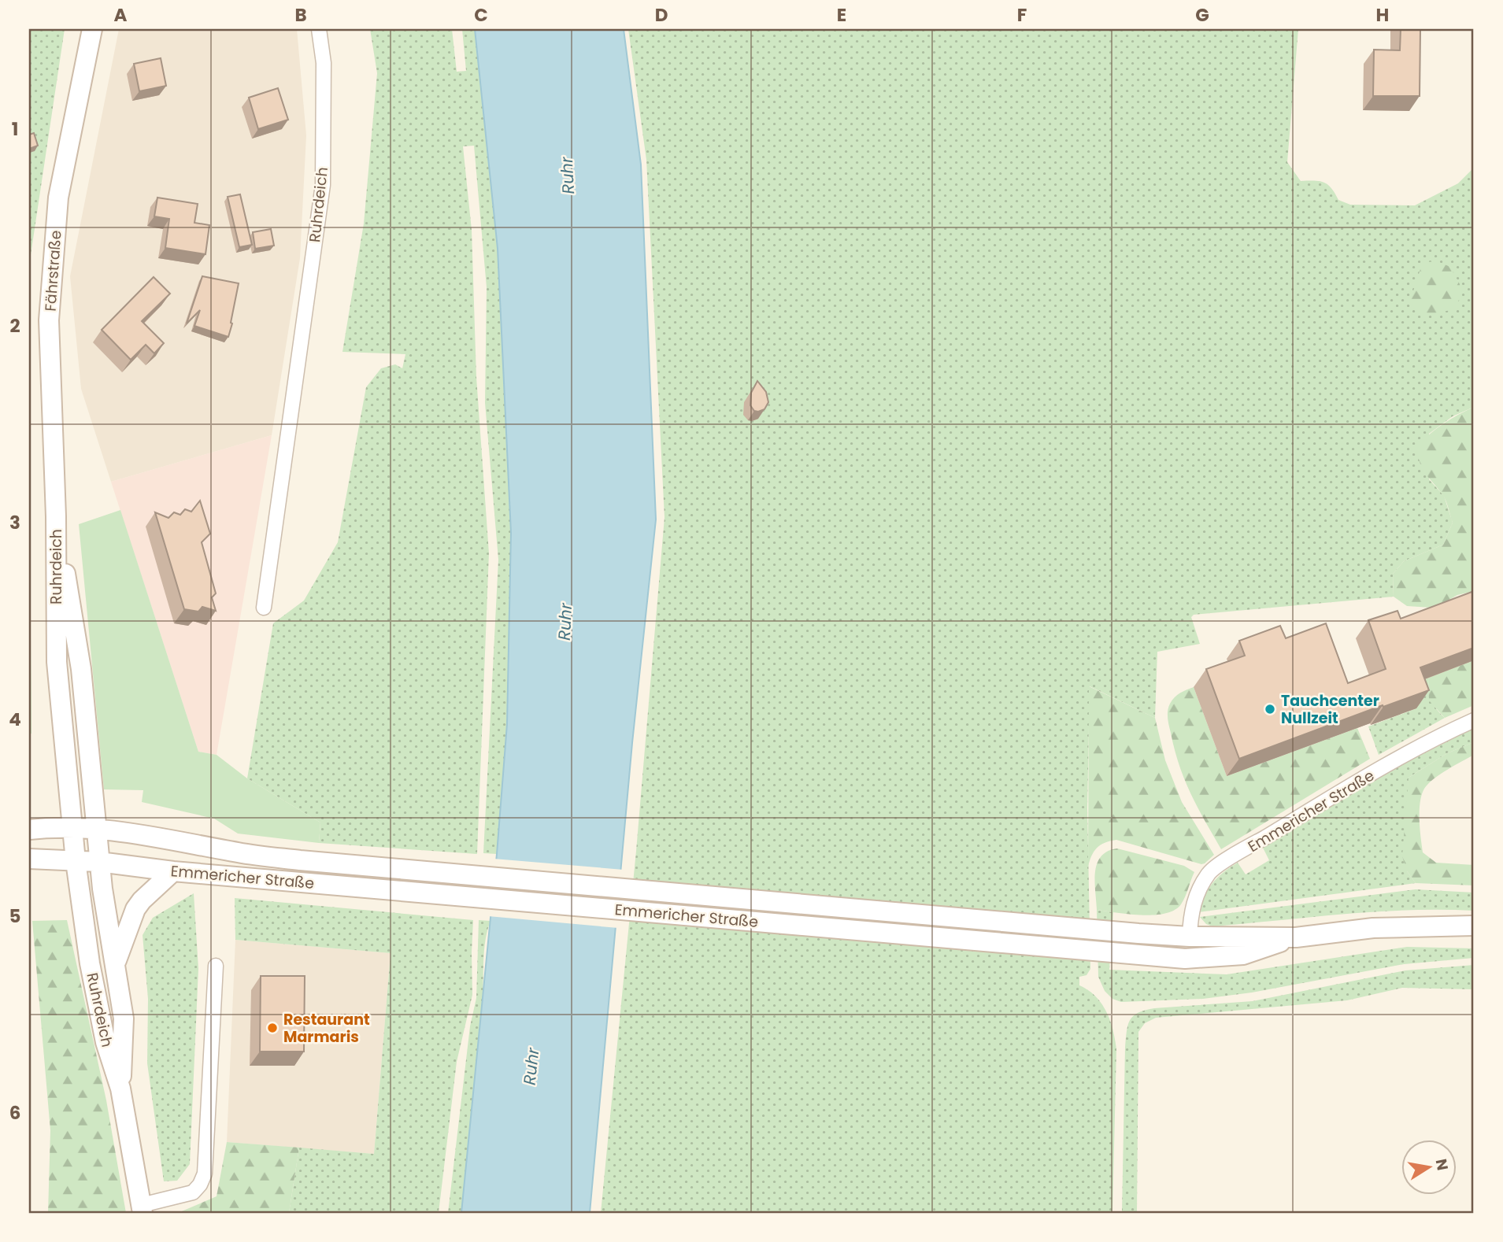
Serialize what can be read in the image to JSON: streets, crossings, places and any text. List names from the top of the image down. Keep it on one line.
{"streets":{"main road":["Ruhrdeich","Fährstraße","Emmericher Straße"]},"crossings":[["Ruhrdeich","Fährstraße"],["Ruhrdeich","Emmericher Straße"]],"water":["Ruhr"],"places":["Tauchcenter Nullzeit","Restaurant Marmaris"],"north":"right","grid":{"columns":["A","B","C","D","E","F","G","H"],"rows":["1","2","3","4","5","6"]}}
